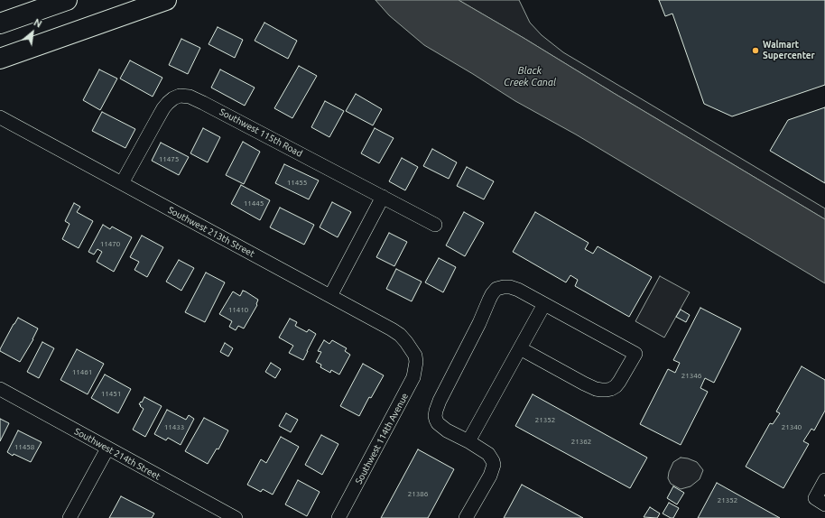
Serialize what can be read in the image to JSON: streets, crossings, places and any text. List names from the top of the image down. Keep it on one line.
{"streets":{"street":["Southwest 115th Road","Southwest 213th Street","Southwest 114th Avenue","Southwest 214th Street"]},"crossings":[["Southwest 115th Road","Southwest 213th Street"],["Southwest 213th Street","Southwest 114th Avenue"]],"water":["Black Creek Canal"],"places":["Walmart Supercenter"],"house_numbers":["11475","11455","11445","11470","11410","11461","21346","11451","21352","11433","21340","21362","11458","21386","21352"],"north":"top right"}
